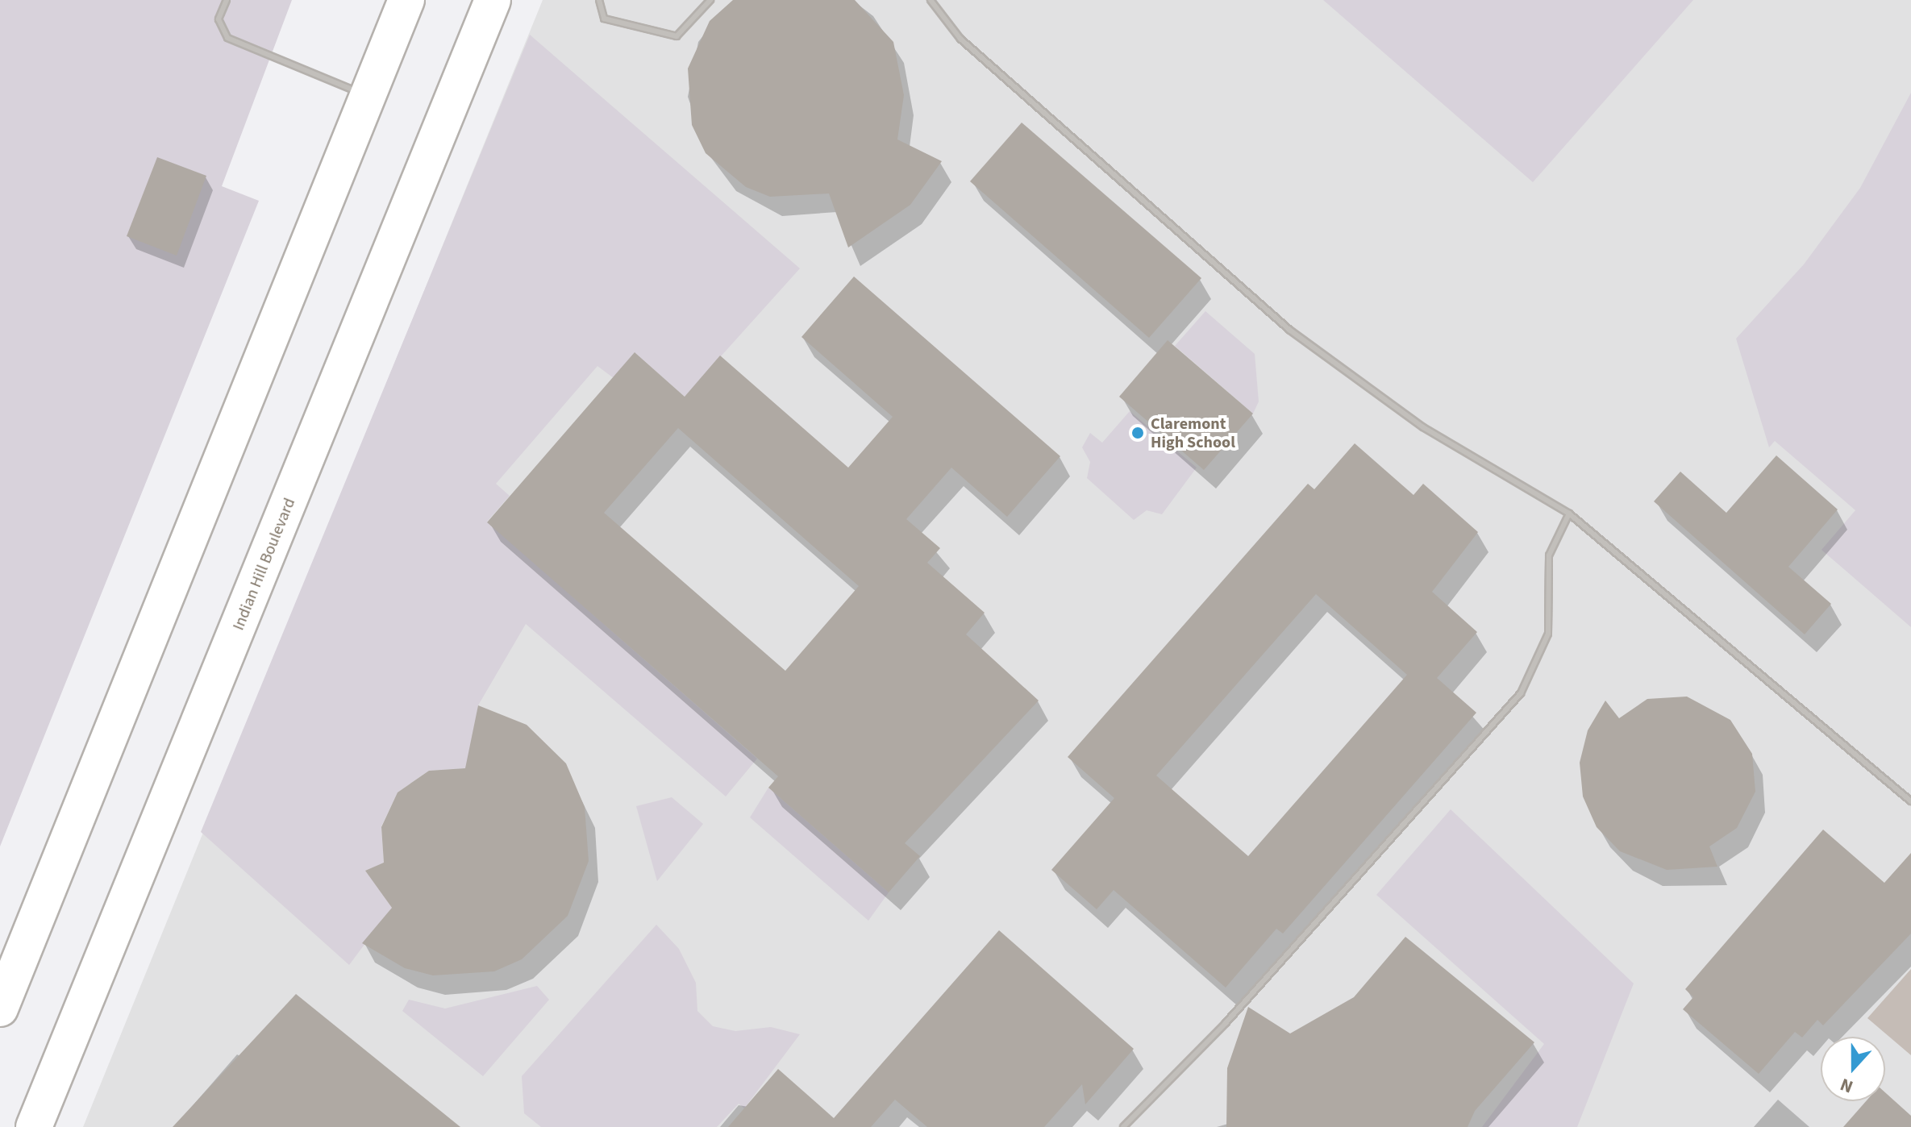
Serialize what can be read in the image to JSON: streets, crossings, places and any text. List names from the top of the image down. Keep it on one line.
{"streets":{"main road":["Indian Hill Boulevard"]},"places":["Claremont High School"],"north":"bottom"}
